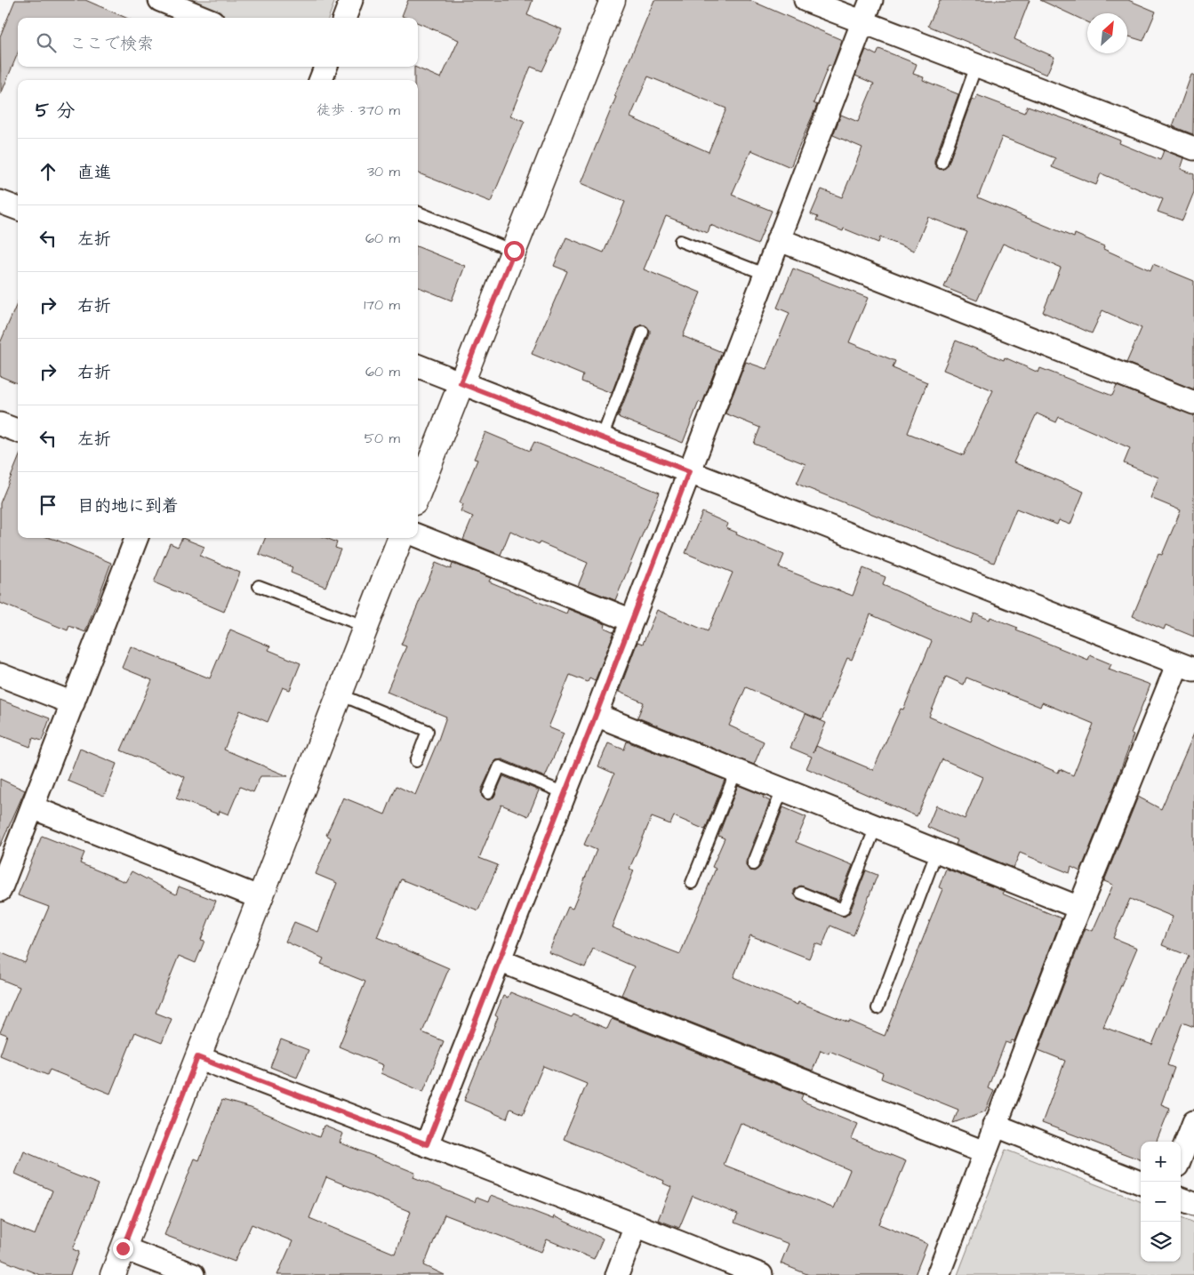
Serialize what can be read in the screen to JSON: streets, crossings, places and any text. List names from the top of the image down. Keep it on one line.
{"north":"top right","page":{"search":"ここで検索","heading":["5 分","徒歩 · 370 m"],"list":[["直進","30 m"],["左折","60 m"],["右折","170 m"],["右折","60 m"],["左折","50 m"],"目的地に到着"],"map_buttons":["+","−"]}}
